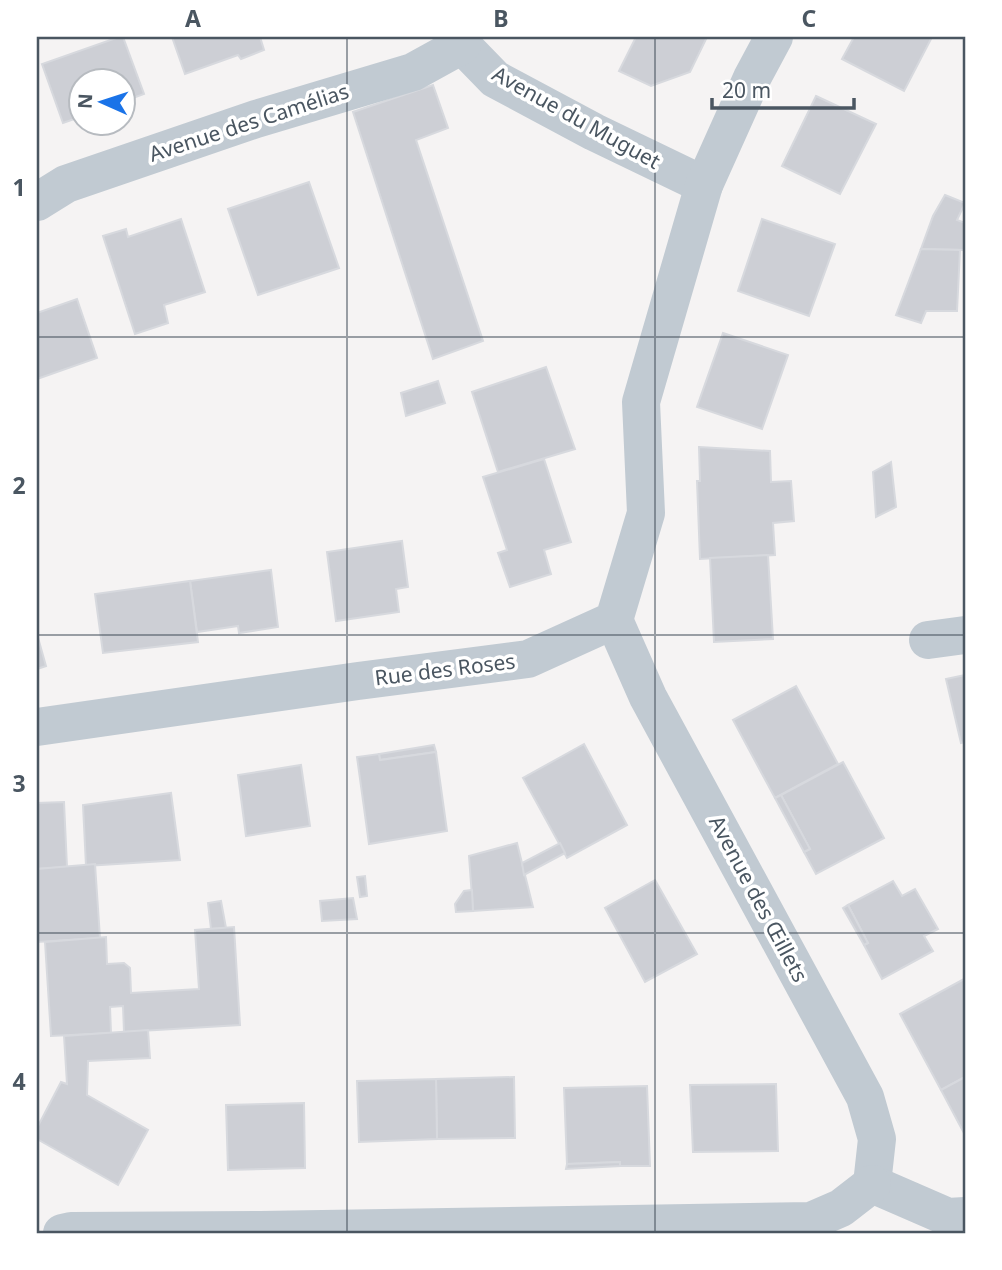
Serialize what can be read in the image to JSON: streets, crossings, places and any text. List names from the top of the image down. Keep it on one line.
{"streets":{"street":["Avenue du Muguet","Avenue des Camélias","Rue des Roses","Avenue des Œillets"]},"crossings":[["Avenue du Muguet","Avenue des Camélias"],["Rue des Roses","Avenue des Œillets"]],"scale_bar":"20 m","north":"left","grid":{"columns":["A","B","C"],"rows":["1","2","3","4"]}}
